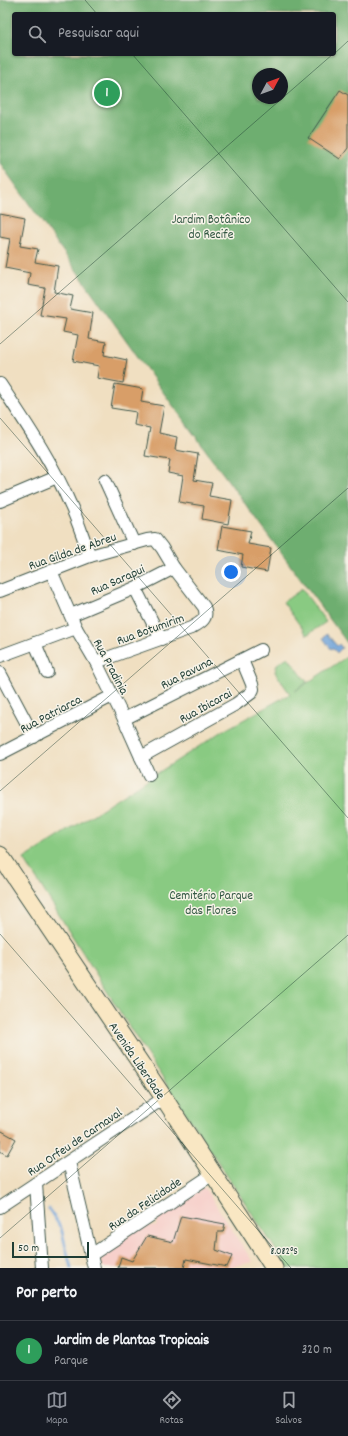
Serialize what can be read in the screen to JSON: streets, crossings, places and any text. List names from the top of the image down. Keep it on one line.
{"streets":{"main road":["Avenida Liberdade"],"street":["Rua Gilda de Abreu","Rua Sarapui","Rua Botumirim","Rua Pradinia","Rua Pavuna","Rua Ibicarai","Rua Patriarca","Rua Orfeu de Carnaval","Rua da Felicidade"]},"crossings":[["Rua Gilda de Abreu","Rua Sarapui"],["Rua Gilda de Abreu","Rua Botumirim"],["Rua Gilda de Abreu","Rua Pradinia"],["Rua Sarapui","Rua Botumirim"],["Rua Sarapui","Rua Pradinia"],["Rua Botumirim","Rua Pradinia"],["Rua Pradinia","Rua Pavuna"],["Rua Pradinia","Rua Ibicarai"],["Rua Pradinia","Rua Patriarca"],["Rua Pavuna","Rua Ibicarai"],["Avenida Liberdade","Rua Orfeu de Carnaval"],["Avenida Liberdade","Rua da Felicidade"]],"parks":["Jardim Botânico do Recife","Cemitério Parque das Flores"],"scale_bar":"50 m","north":"top right","page":{"search":"Pesquisar aqui","pins":"1","scale":"50 m","heading":"Por perto","list":[{"mark":"1","name":"Jardim de Plantas Tropicais","note":"Parque","value":"320 m"}],"nav":["Mapa","Rotas","Salvos"]},"coordinates":["8.082°S"]}
